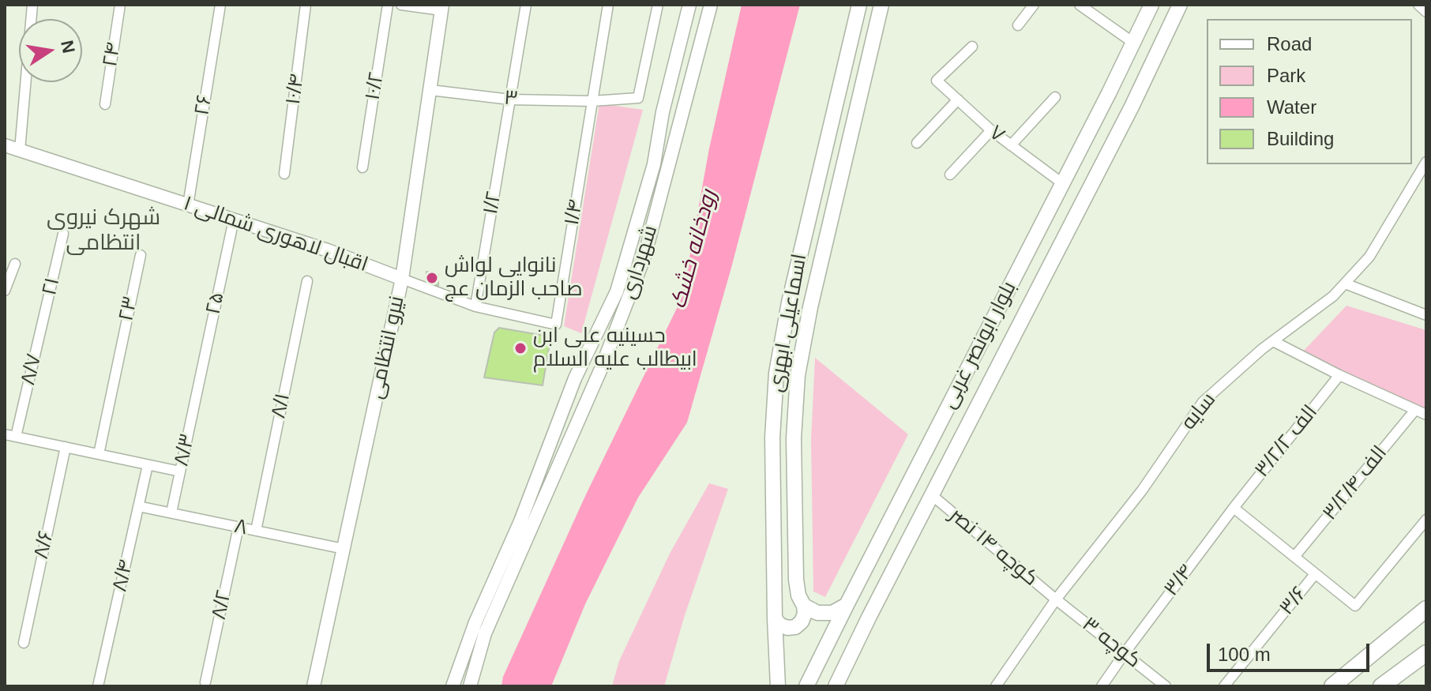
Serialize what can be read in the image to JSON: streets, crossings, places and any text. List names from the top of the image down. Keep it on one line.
{"streets":{"main road":["اسماعیلی ابهری","بلوار ابونصر غربی"],"street":["۲۴","۱۰/۲","۱۰/۴","۳","۲۶","۷","۱/۲","۱/۴","اقبال لاهوری شمالی ۱","شهرداری","۲۱","۲۵","۲۳","نیرو انتظامی","۸/۷","۸/۱","سایه","۳/۲/۲ الف","۸/۳","۳/۲/۴ الف","۸","۸/۶","کوچه ۱۴ نصر","۸/۴","۳/۴","۳/۶","۸/۲","کوچه ۳"]},"crossings":[["۳","۱/۲"],["۳","۱/۴"],["۳","نیرو انتظامی"],["۲۶","اقبال لاهوری شمالی ۱"],["۷","بلوار ابونصر غربی"],["۱/۲","۱/۴"],["اقبال لاهوری شمالی ۱","۲۵"],["اقبال لاهوری شمالی ۱","نیرو انتظامی"],["۲۱","۸/۷"],["۲۵","۸/۳"],["بلوار ابونصر غربی","کوچه ۱۴ نصر"],["نیرو انتظامی","۸"],["۸/۱","۸"],["سایه","کوچه ۱۴ نصر"],["سایه","کوچه ۳"],["۳/۲/۲ الف","۳/۴"],["۸/۳","۸"],["۸","۸/۴"],["۸","۸/۲"],["کوچه ۱۴ نصر","کوچه ۳"],["۳/۴","کوچه ۳"]],"districts":["شهرک نیروی انتظامی"],"water":["رودخانه خشک"],"places":["نانوایی لواش صاحب الزمان عج","حسینیه علی ابن ابیطالب علیه السلام"],"legend":["Road","Park","Water","Building"],"scale_bar":"100 m","north":"right"}
